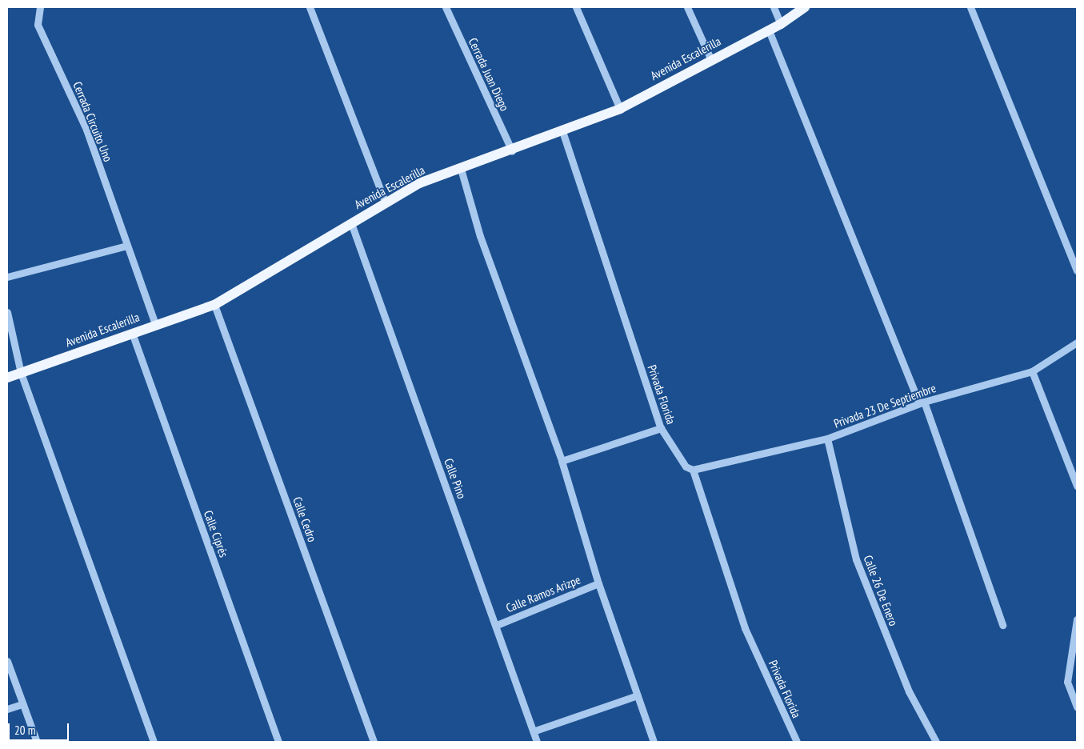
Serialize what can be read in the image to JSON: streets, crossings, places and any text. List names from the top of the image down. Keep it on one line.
{"streets":{"main road":["Avenida Escalerilla"],"street":["Cerrada Juan Diego","Cerrada Circuito Uno","Privada Florida","Privada 23 De Septiembre","Calle Pino","Calle Cedro","Calle Ciprés","Calle 26 De Enero","Calle Ramos Arizpe"]},"crossings":[["Avenida Escalerilla","Cerrada Juan Diego"],["Avenida Escalerilla","Cerrada Circuito Uno"],["Avenida Escalerilla","Privada Florida"],["Avenida Escalerilla","Calle Pino"],["Avenida Escalerilla","Calle Cedro"],["Avenida Escalerilla","Calle Ciprés"],["Privada Florida","Privada 23 De Septiembre"],["Privada 23 De Septiembre","Calle 26 De Enero"],["Calle Pino","Calle Ramos Arizpe"]],"scale_bar":"20 m"}
